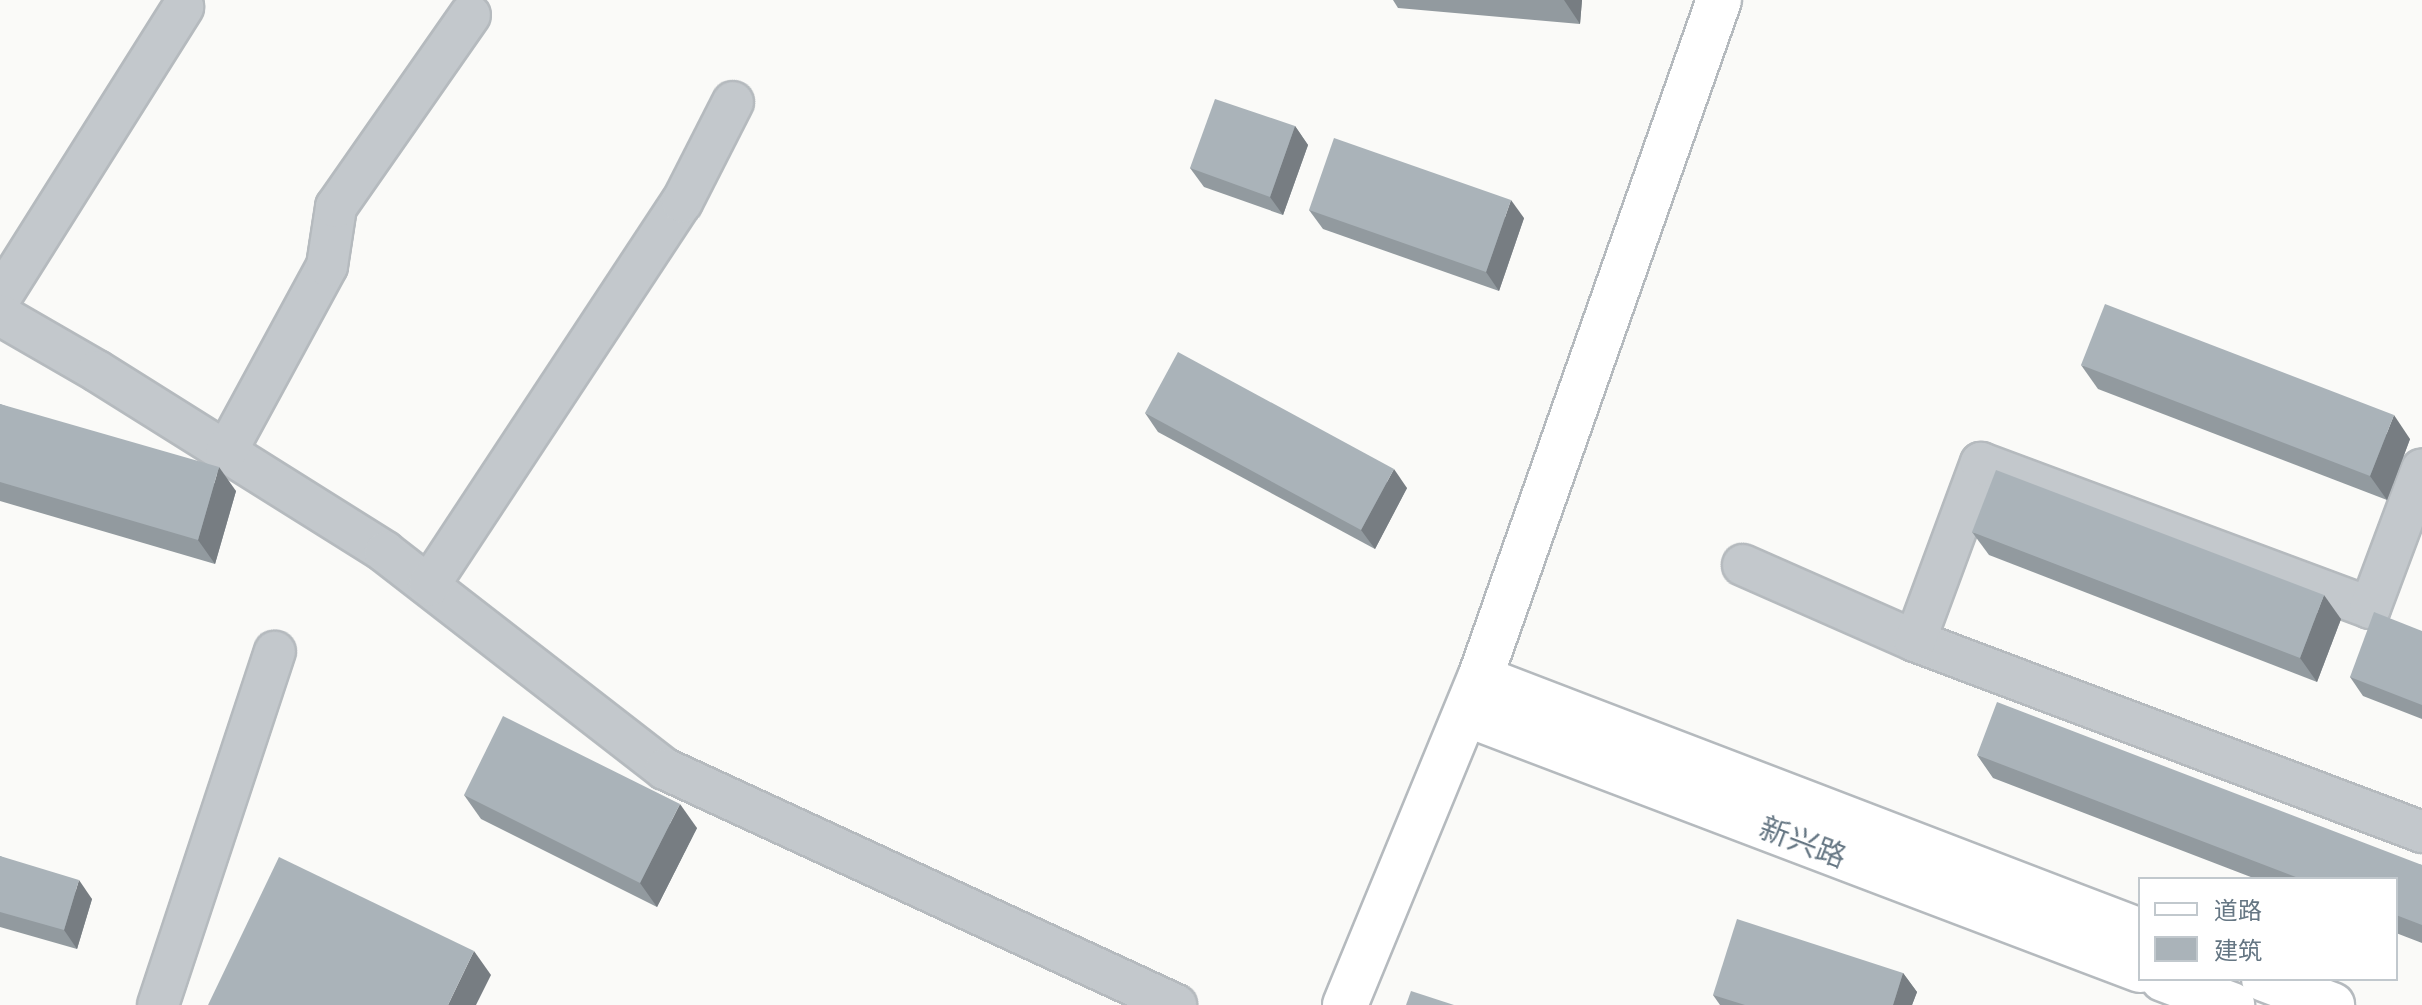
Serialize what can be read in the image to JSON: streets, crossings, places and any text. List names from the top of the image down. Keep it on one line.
{"streets":{"main road":["新兴路"]},"legend":["道路","建筑"]}
